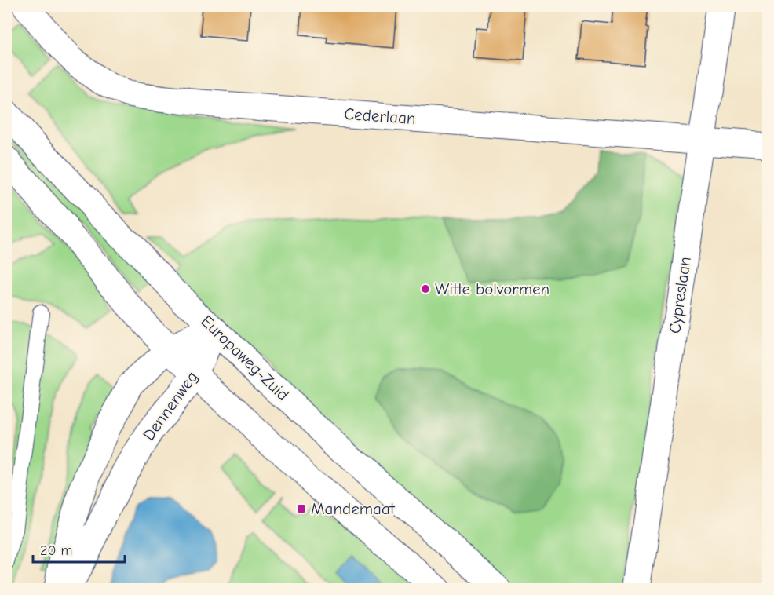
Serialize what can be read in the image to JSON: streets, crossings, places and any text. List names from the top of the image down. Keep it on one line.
{"streets":{"street":["Cederlaan","Cypreslaan","Europaweg-Zuid","Dennenweg"]},"crossings":[["Cederlaan","Cypreslaan"],["Europaweg-Zuid","Dennenweg"]],"places":{"other":["Witte bolvormen"],"transit":["Mandemaat"]},"scale_bar":"20 m"}
